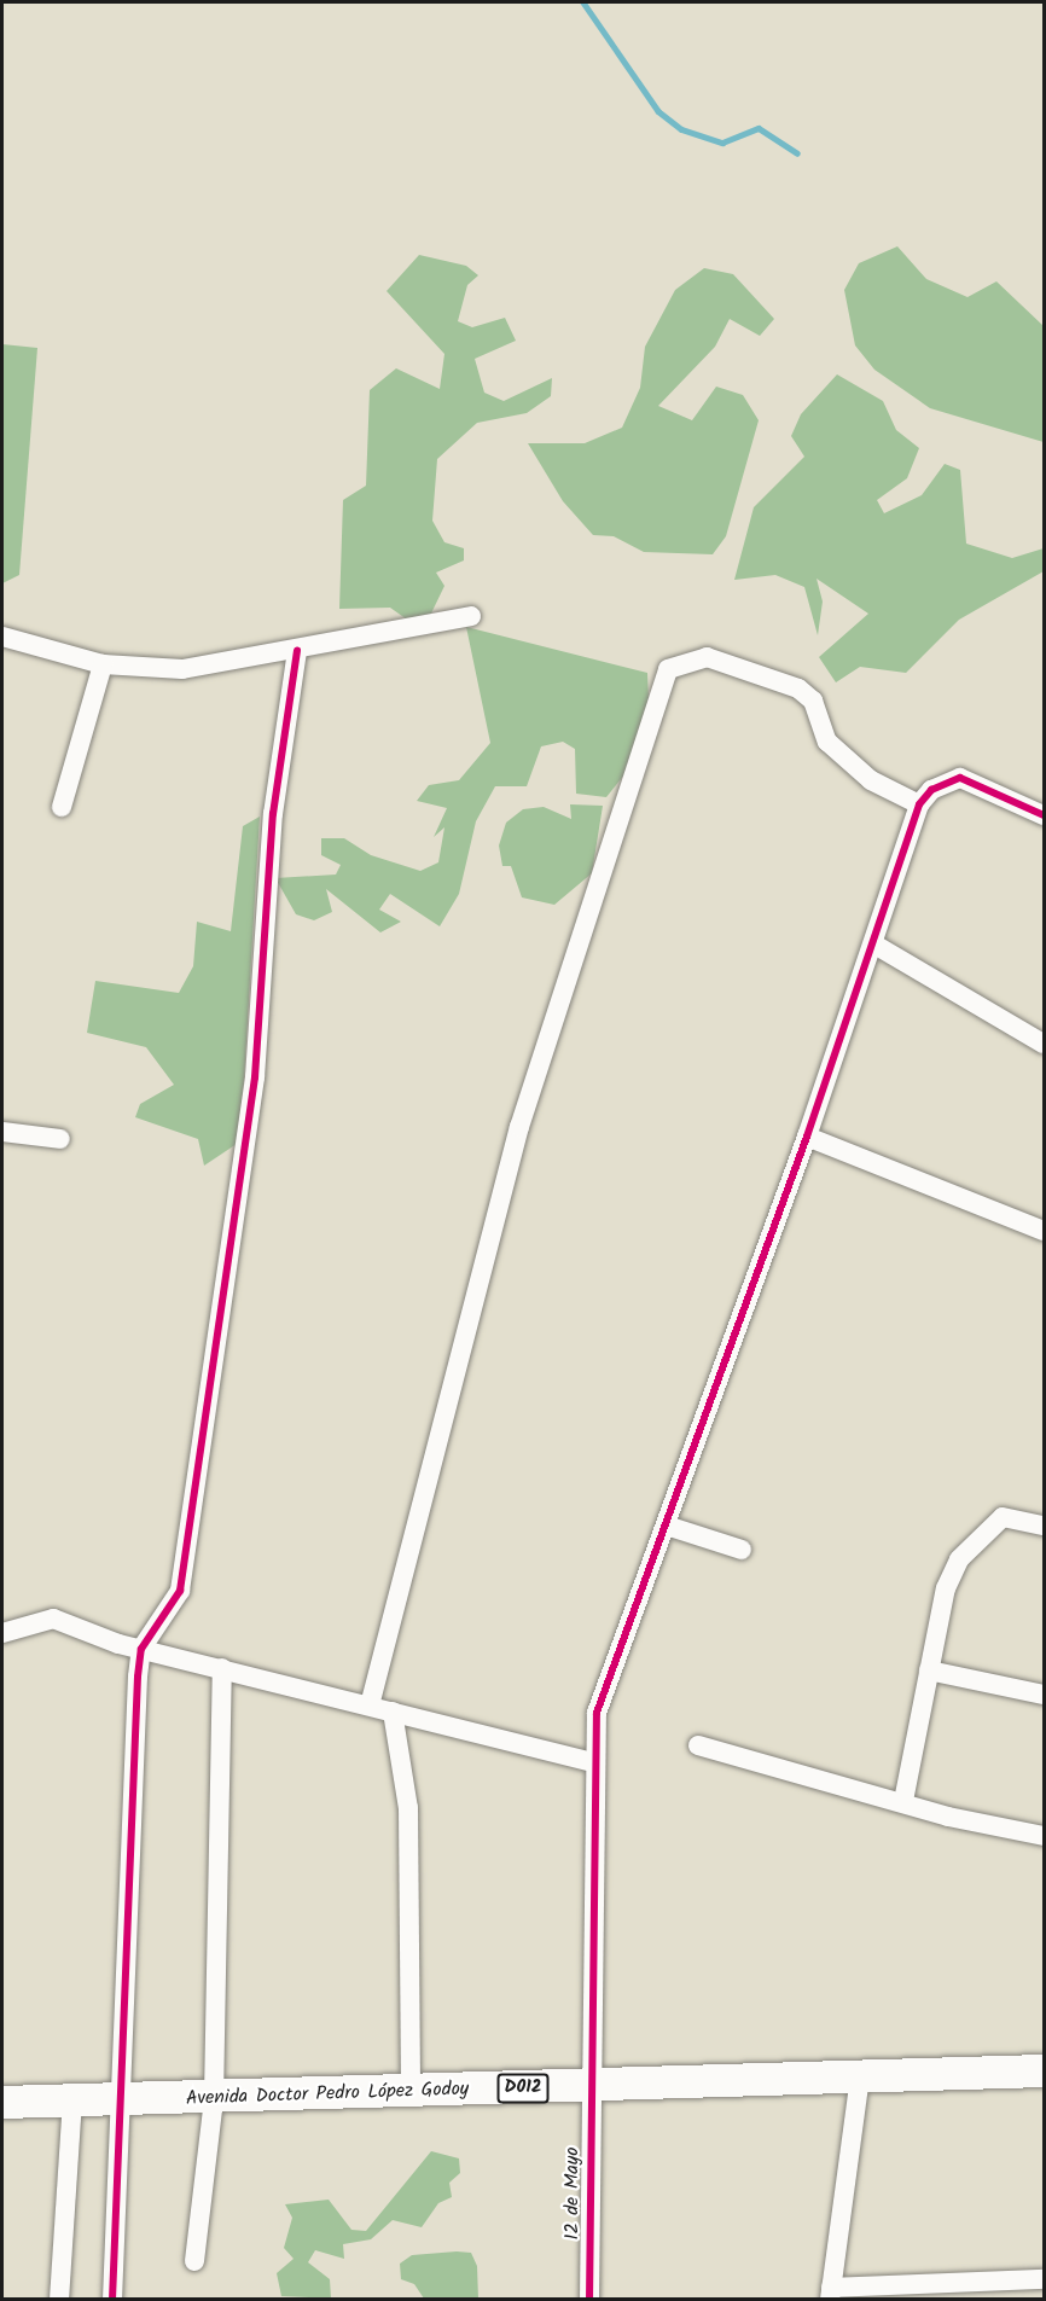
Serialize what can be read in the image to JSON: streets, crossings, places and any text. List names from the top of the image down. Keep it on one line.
{"streets":{"main road":["D012","Avenida Doctor Pedro López Godoy"],"street":["12 de Mayo"]},"crossings":[["Avenida Doctor Pedro López Godoy","12 de Mayo"]]}
